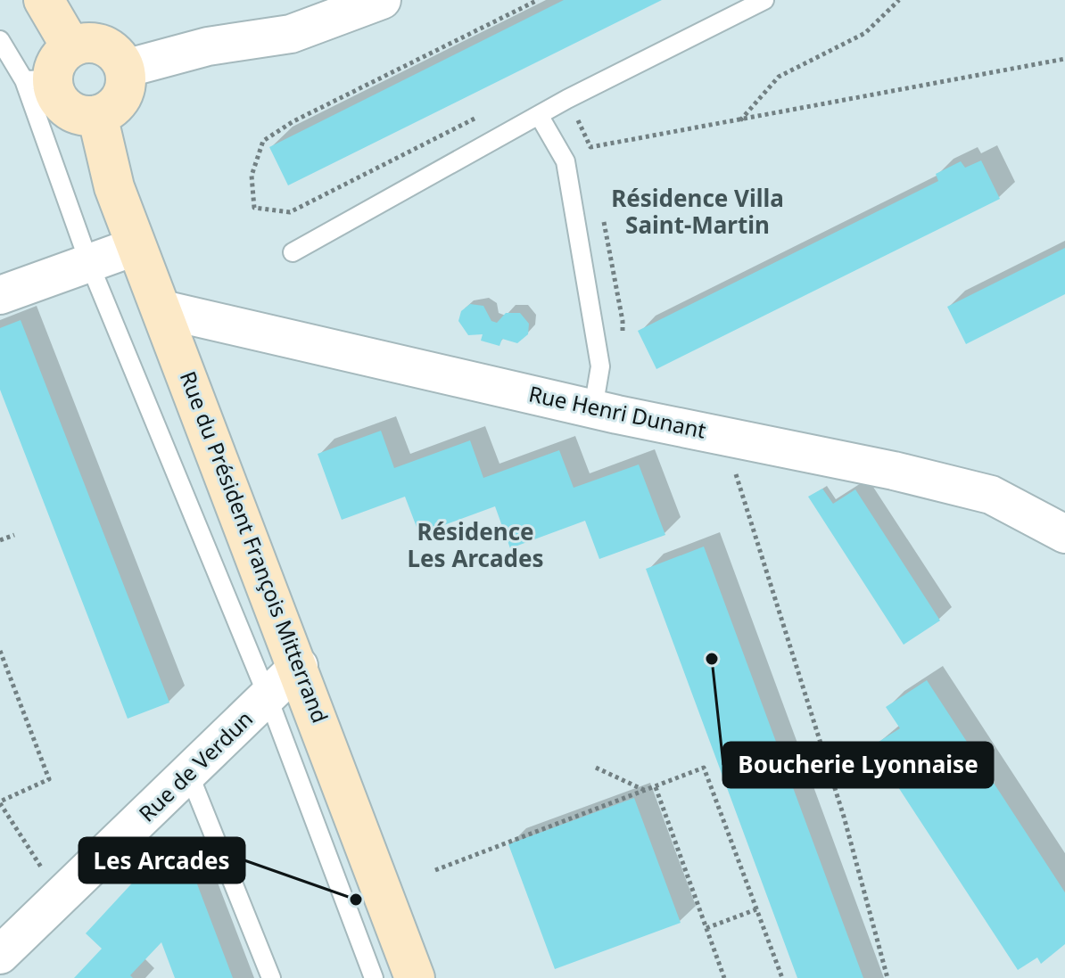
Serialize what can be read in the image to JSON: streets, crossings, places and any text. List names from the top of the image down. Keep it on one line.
{"streets":{"main road":["Rue du Président François Mitterrand"],"street":["Rue Henri Dunant","Rue de Verdun"]},"crossings":[["Rue Henri Dunant","Rue du Président François Mitterrand"],["Rue du Président François Mitterrand","Rue de Verdun"]],"districts":["Résidence Villa Saint-Martin","Résidence Les Arcades"],"places":["Boucherie Lyonnaise","Les Arcades"]}
